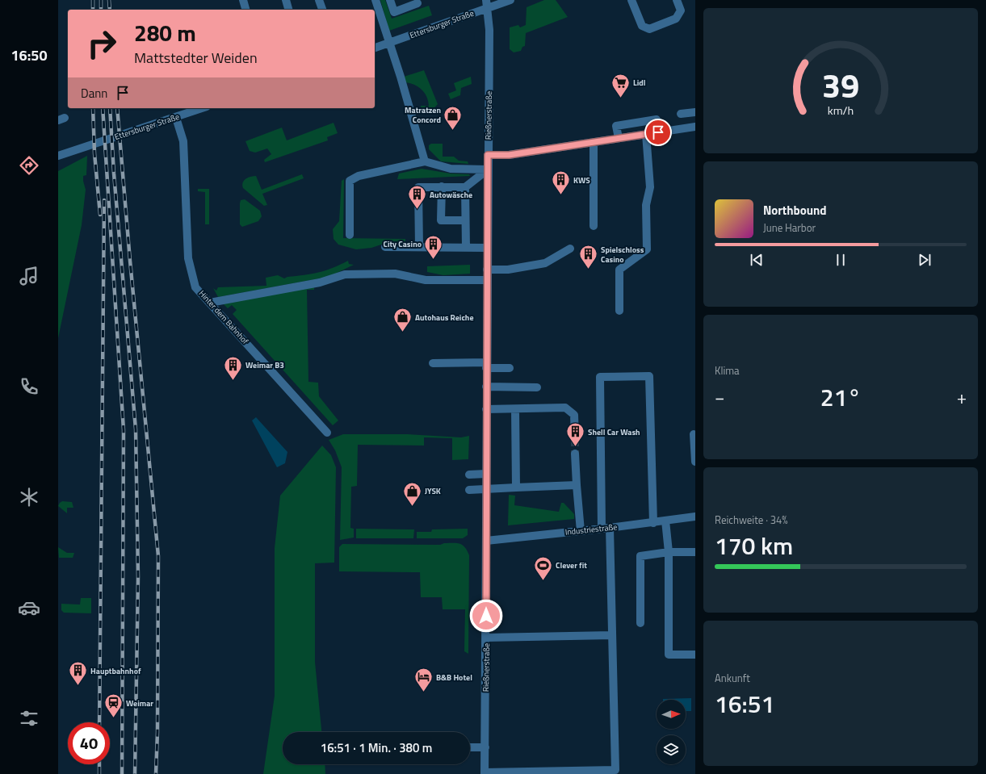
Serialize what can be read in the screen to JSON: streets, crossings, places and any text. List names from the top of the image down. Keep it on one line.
{"streets":{"street":["Ettersburger Straße","Rießnerstraße","Hinter dem Bahnhof","Industriestraße"]},"crossings":[["Ettersburger Straße","Rießnerstraße"],["Ettersburger Straße","Hinter dem Bahnhof"],["Rießnerstraße","Industriestraße"]],"places":{"supermarket":["Lidl"],"shop":["Matratzen Concord","Autohaus Reiche","JYSK"],"building":["KWS","Autowäsche","City Casino","Spielschloss Casino","Weimar B3","Shell Car Wash","Hauptbahnhof"],"sports":["Clever fit"],"hotel":["B&B Hotel"],"station":["Weimar"]},"north":"right","page":{"tabs":"16:50","turn":["280 m","Mattstedter Weiden"],"then":"Dann","song":["Northbound","June Harbor"],"tile":["Klima",["Reichweite · 34%","170 km"],["Ankunft","16:51"]],"heat":["−","21°","+"],"limit":"40","trip":"16:51 · 1 Min. · 380 m","gauge":["39","km/h"]}}
